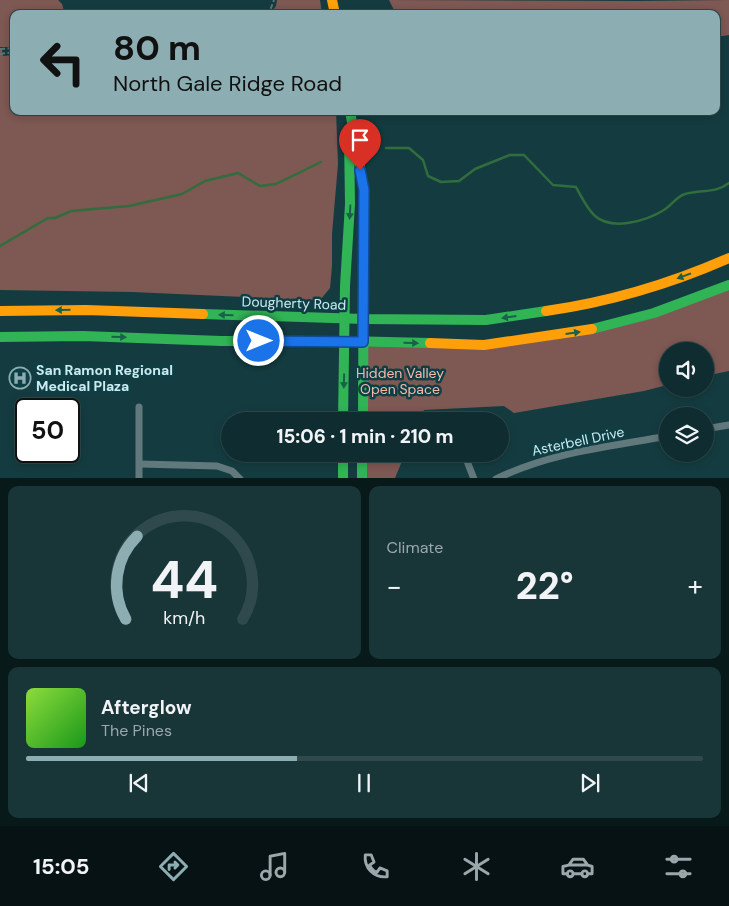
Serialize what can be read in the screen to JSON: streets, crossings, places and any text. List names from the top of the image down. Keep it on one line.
{"streets":{"main road":["Dougherty Road"],"street":["Asterbell Drive"]},"parks":["Hidden Valley Open Space"],"places":{"hospital":["San Ramon Regional Medical Plaza"]},"page":{"turn":["80 m","North Gale Ridge Road"],"limit":"50","trip":"15:06 · 1 min · 210 m","tile":"Climate","heat":["−","22°","+"],"song":["Afterglow","The Pines"],"tabs":"15:05","gauge":["44","km/h"]}}
